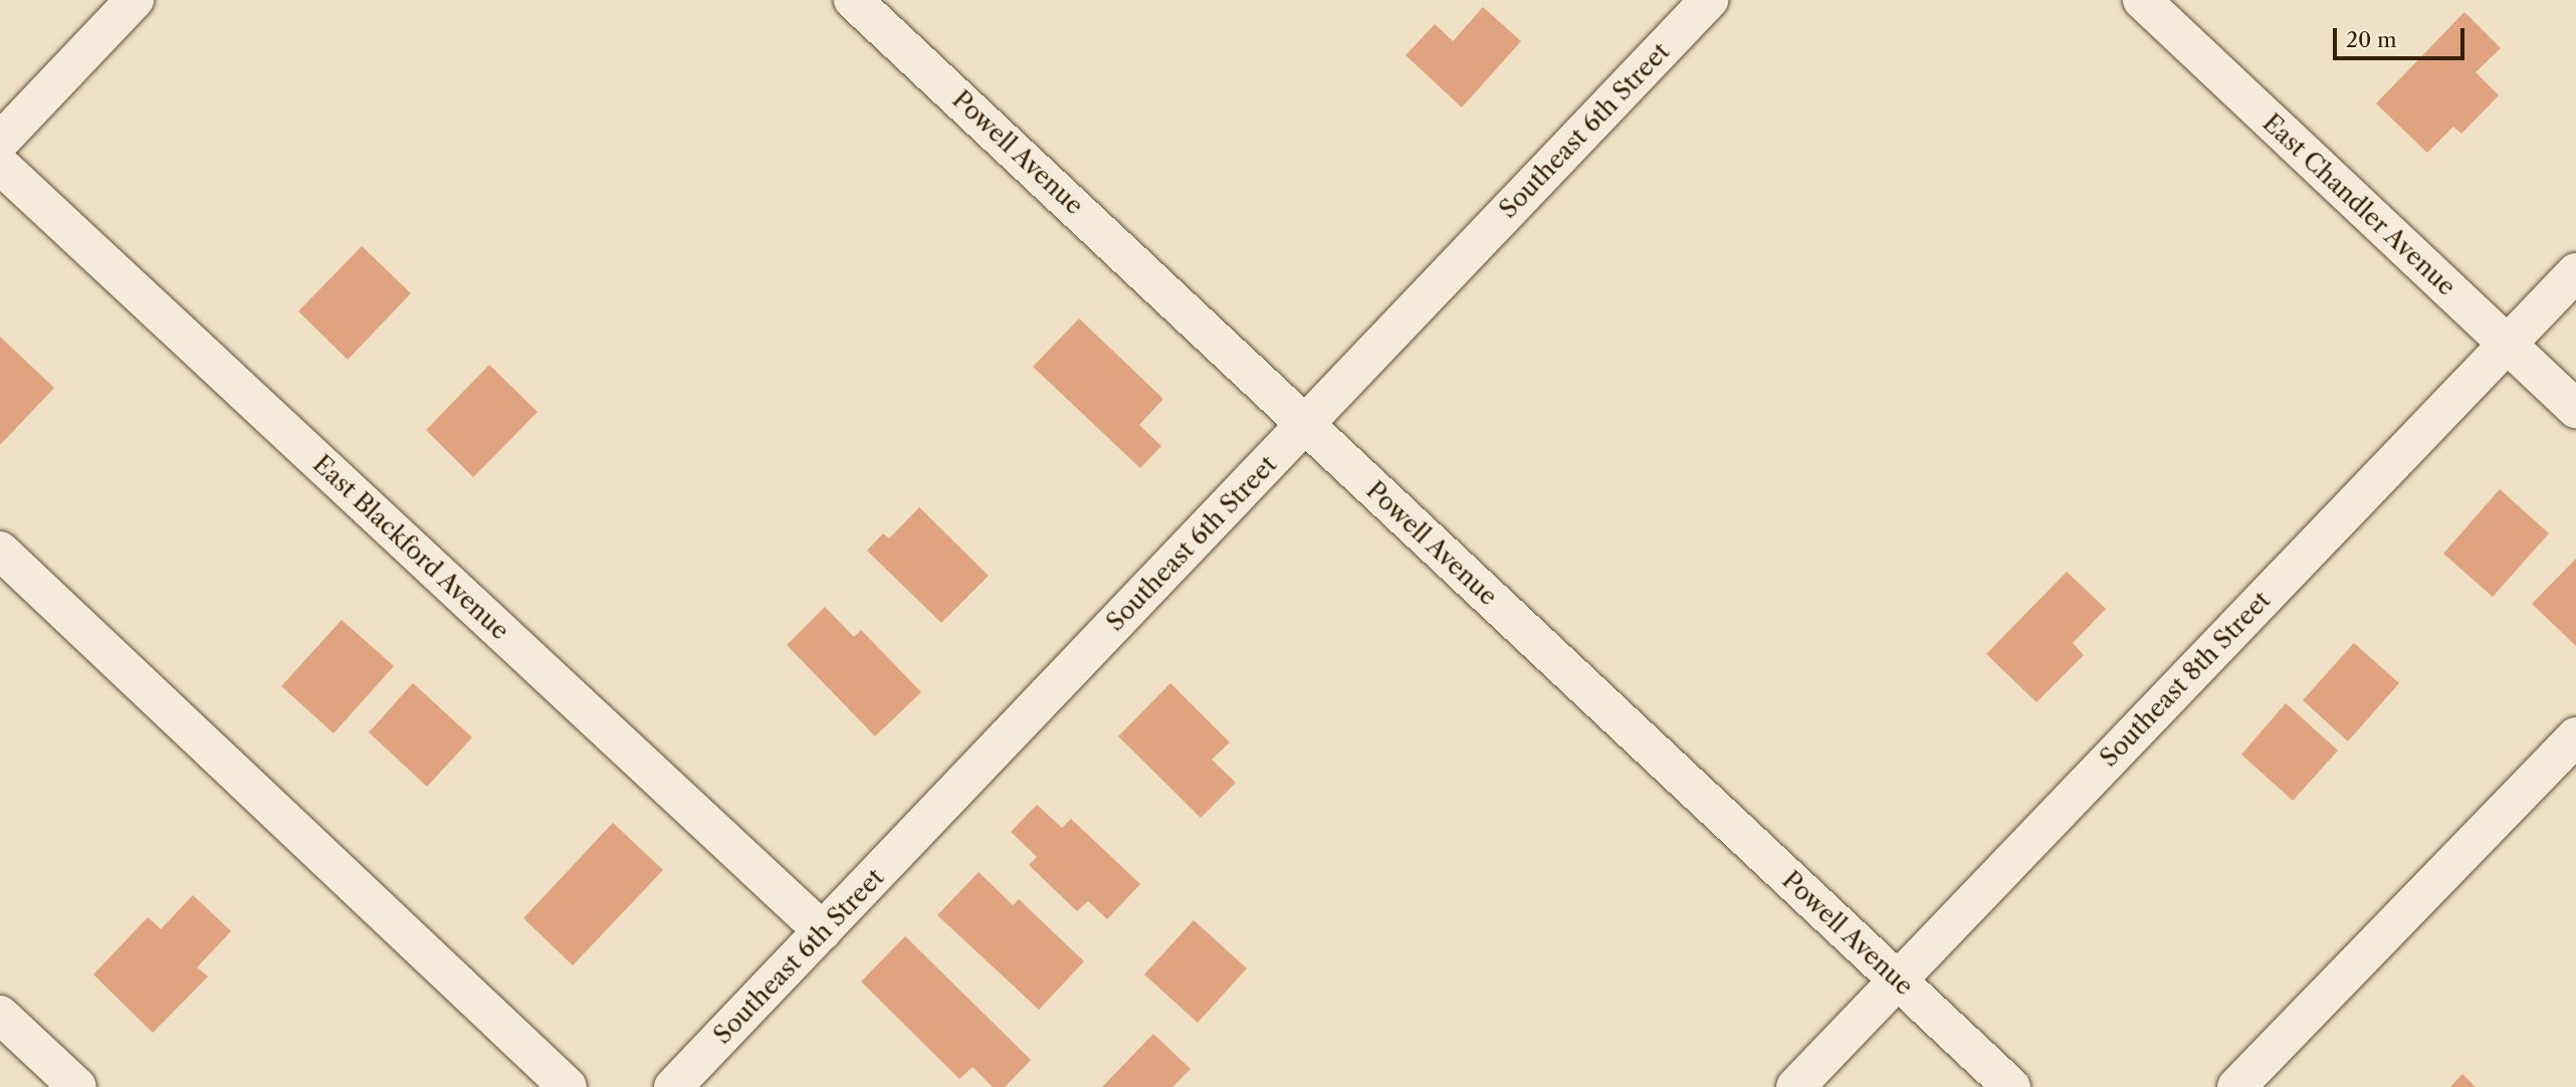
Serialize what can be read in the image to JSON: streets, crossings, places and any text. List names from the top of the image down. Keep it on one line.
{"streets":{"street":["Southeast 6th Street","Powell Avenue","East Chandler Avenue","East Blackford Avenue","Southeast 8th Street"]},"crossings":[["Southeast 6th Street","Powell Avenue"],["Southeast 6th Street","East Blackford Avenue"],["Powell Avenue","Southeast 8th Street"],["East Chandler Avenue","Southeast 8th Street"]],"scale_bar":"20 m"}
